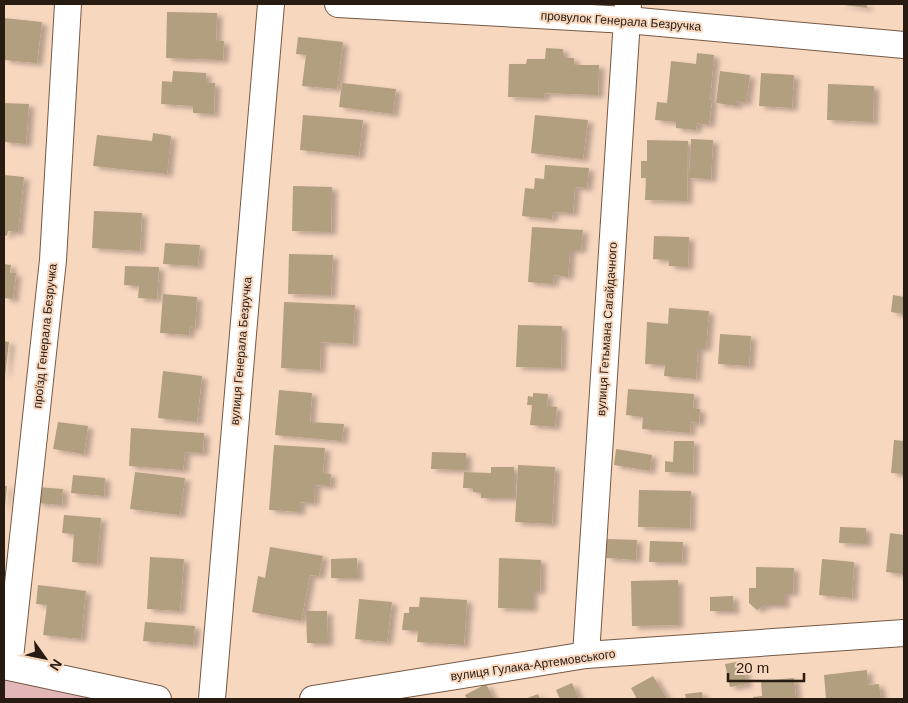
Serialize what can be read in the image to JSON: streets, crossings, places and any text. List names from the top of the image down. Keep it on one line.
{"streets":{"street":["провулок Генерала Безручка","вулиця Гетьмана Сагайдачного","проїзд Генерала Безручка","вулиця Генерала Безручка","вулиця Гулака-Артемовського"]},"crossings":[["провулок Генерала Безручка","вулиця Гетьмана Сагайдачного"],["вулиця Гетьмана Сагайдачного","вулиця Гулака-Артемовського"]],"scale_bar":"20 m","north":"bottom right"}
